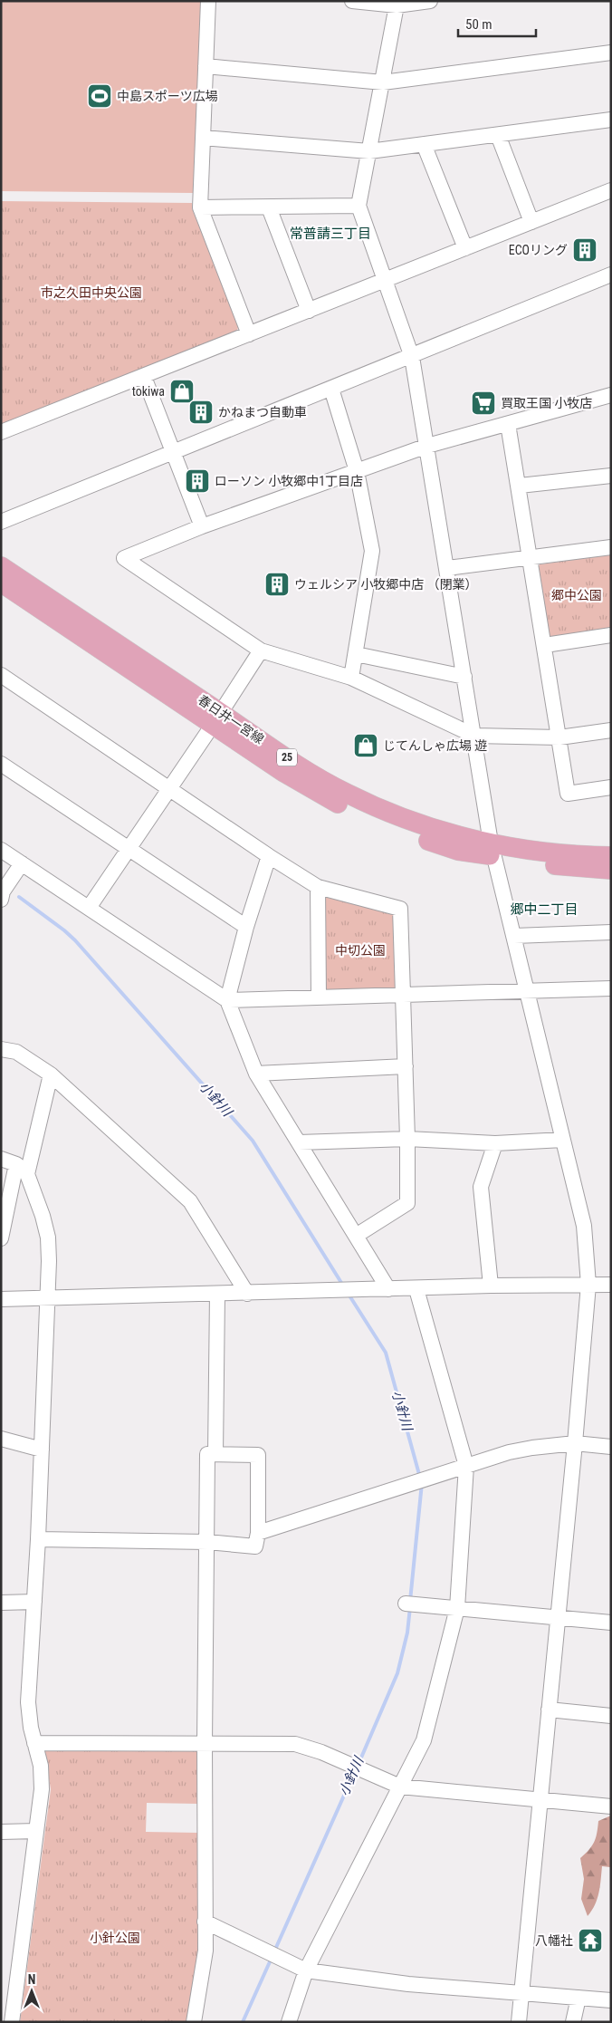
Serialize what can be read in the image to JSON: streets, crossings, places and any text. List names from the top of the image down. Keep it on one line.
{"streets":{"main road":["春日井一宮線","25"]},"districts":["常普請三丁目","郷中二丁目"],"water":["小針川"],"parks":["市之久田中央公園","郷中公園","中切公園","小針公園"],"places":{"sports":["中島スポーツ広場"],"building":["ECOリング","かねまつ自動車","ローソン 小牧郷中1丁目店","ウェルシア 小牧郷中店 （閉業）"],"shop":["tokiwa","じてんしゃ広場 遊"],"supermarket":["買取王国 小牧店"],"temple":["八幡社"]},"scale_bar":"50 m","north":"top"}
